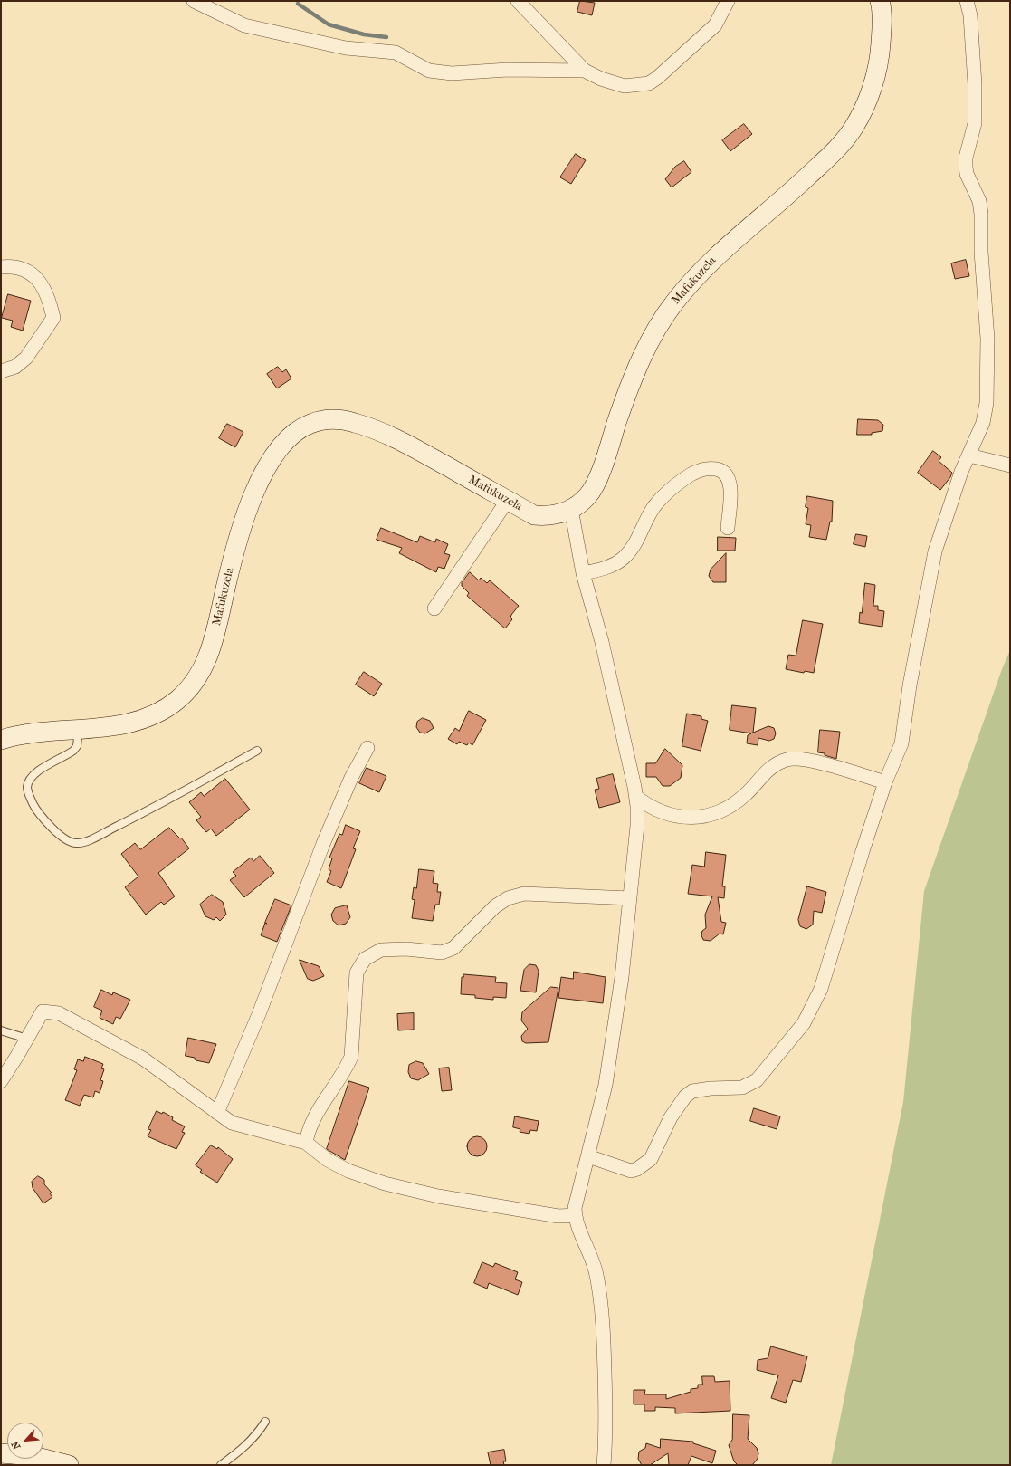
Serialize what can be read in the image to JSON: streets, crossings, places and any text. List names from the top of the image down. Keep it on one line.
{"streets":{"main road":["Mafukuzela"]},"north":"bottom left"}
